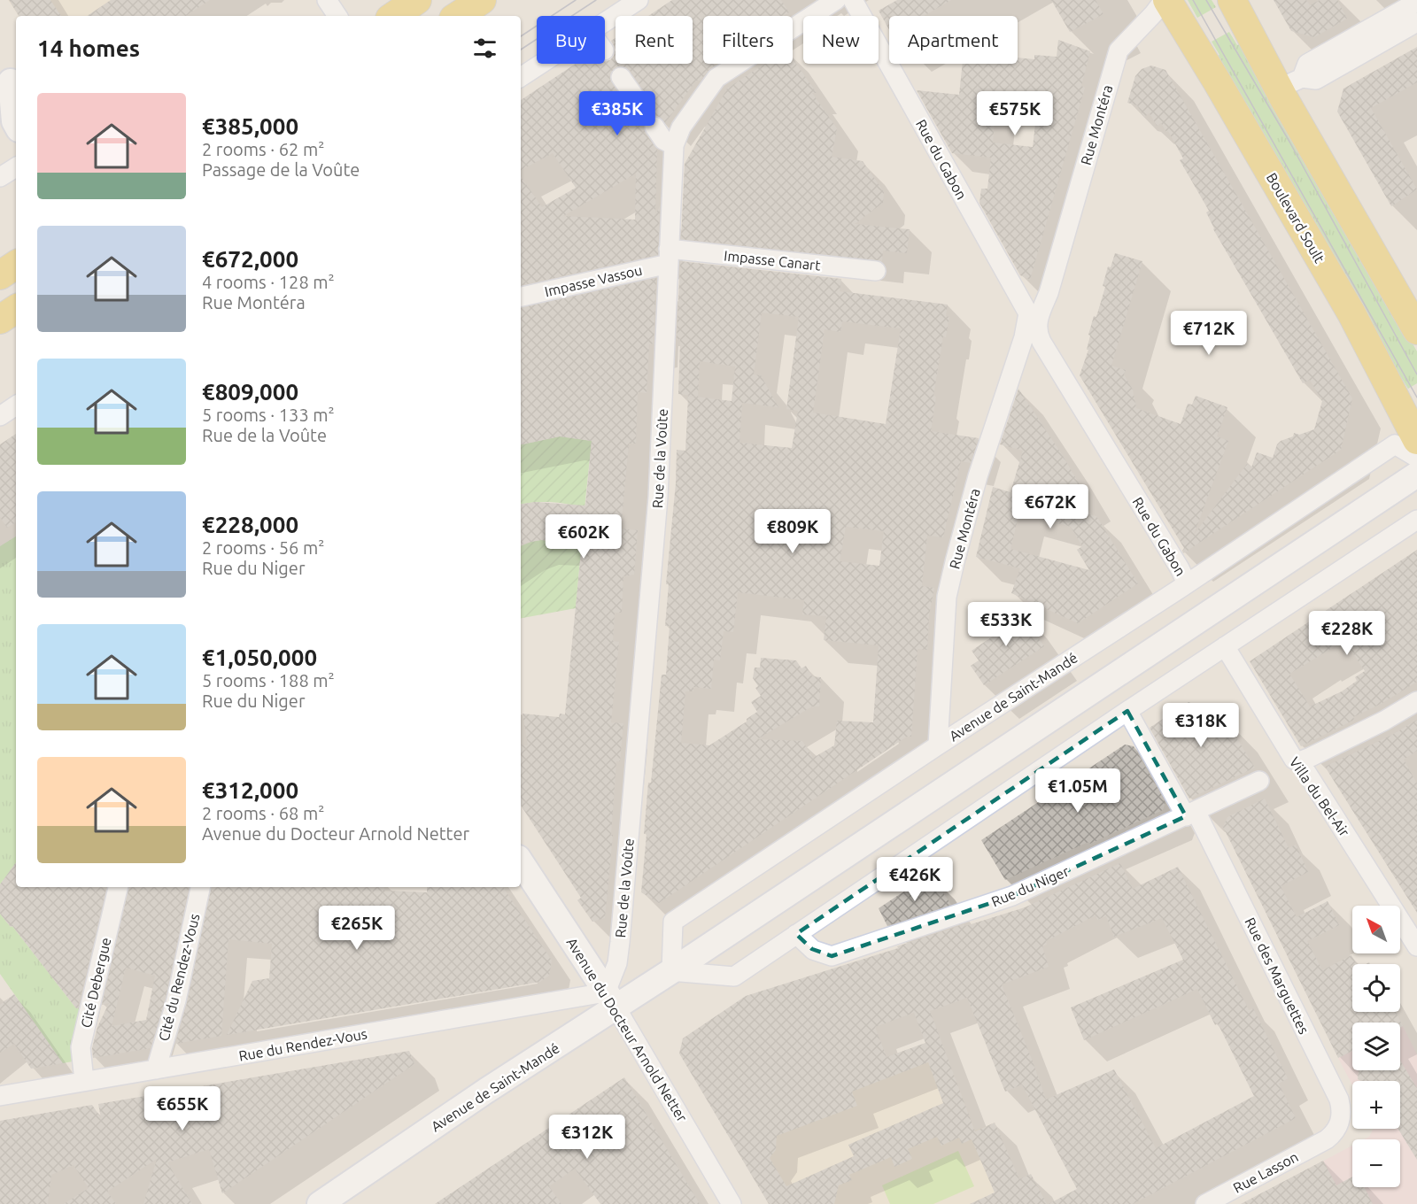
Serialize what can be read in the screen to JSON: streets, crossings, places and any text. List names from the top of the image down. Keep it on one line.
{"streets":{"main road":["Boulevard Soult","Avenue de Saint-Mandé","Avenue du Docteur Arnold Netter"],"street":["Rue Montéra","Rue du Gabon","Impasse Canart","Impasse Vassou","Rue de la Voûte","Villa du Bel-Air","Rue du Niger","Rue des Marguettes","Cité du Rendez-Vous","Cité Debergue","Rue du Rendez-Vous","Rue Lasson"]},"crossings":[["Rue Montéra","Rue du Gabon"],["Rue Montéra","Boulevard Soult"],["Rue Montéra","Avenue de Saint-Mandé"],["Rue du Gabon","Avenue de Saint-Mandé"],["Boulevard Soult","Avenue de Saint-Mandé"],["Impasse Canart","Impasse Vassou"],["Impasse Canart","Rue de la Voûte"],["Impasse Vassou","Rue de la Voûte"],["Rue de la Voûte","Avenue de Saint-Mandé"],["Rue de la Voûte","Avenue du Docteur Arnold Netter"],["Rue de la Voûte","Rue du Rendez-Vous"],["Avenue de Saint-Mandé","Avenue du Docteur Arnold Netter"],["Avenue de Saint-Mandé","Rue du Rendez-Vous"],["Rue du Niger","Rue des Marguettes"],["Rue des Marguettes","Rue Lasson"],["Cité du Rendez-Vous","Rue du Rendez-Vous"],["Cité Debergue","Rue du Rendez-Vous"],["Avenue du Docteur Arnold Netter","Rue du Rendez-Vous"]],"north":"top left","page":{"chip":["Buy","Rent","Filters","New","Apartment"],"heading":"14 homes","list":[{"name":"€385,000","note":"2 rooms · 62 m² · Passage de la Voûte"},{"name":"€672,000","note":"4 rooms · 128 m² · Rue Montéra"},{"name":"€809,000","note":"5 rooms · 133 m² · Rue de la Voûte"},{"name":"€228,000","note":"2 rooms · 56 m² · Rue du Niger"},{"name":"€1,050,000","note":"5 rooms · 188 m² · Rue du Niger"},{"name":"€312,000","note":"2 rooms · 68 m² · Avenue du Docteur Arnold Netter"}],"price":["€385K","€575K","€712K","€672K","€809K","€602K","€533K","€228K","€318K","€1.05M","€426K","€265K","€655K","€312K"],"map_buttons":["+","−"]}}
